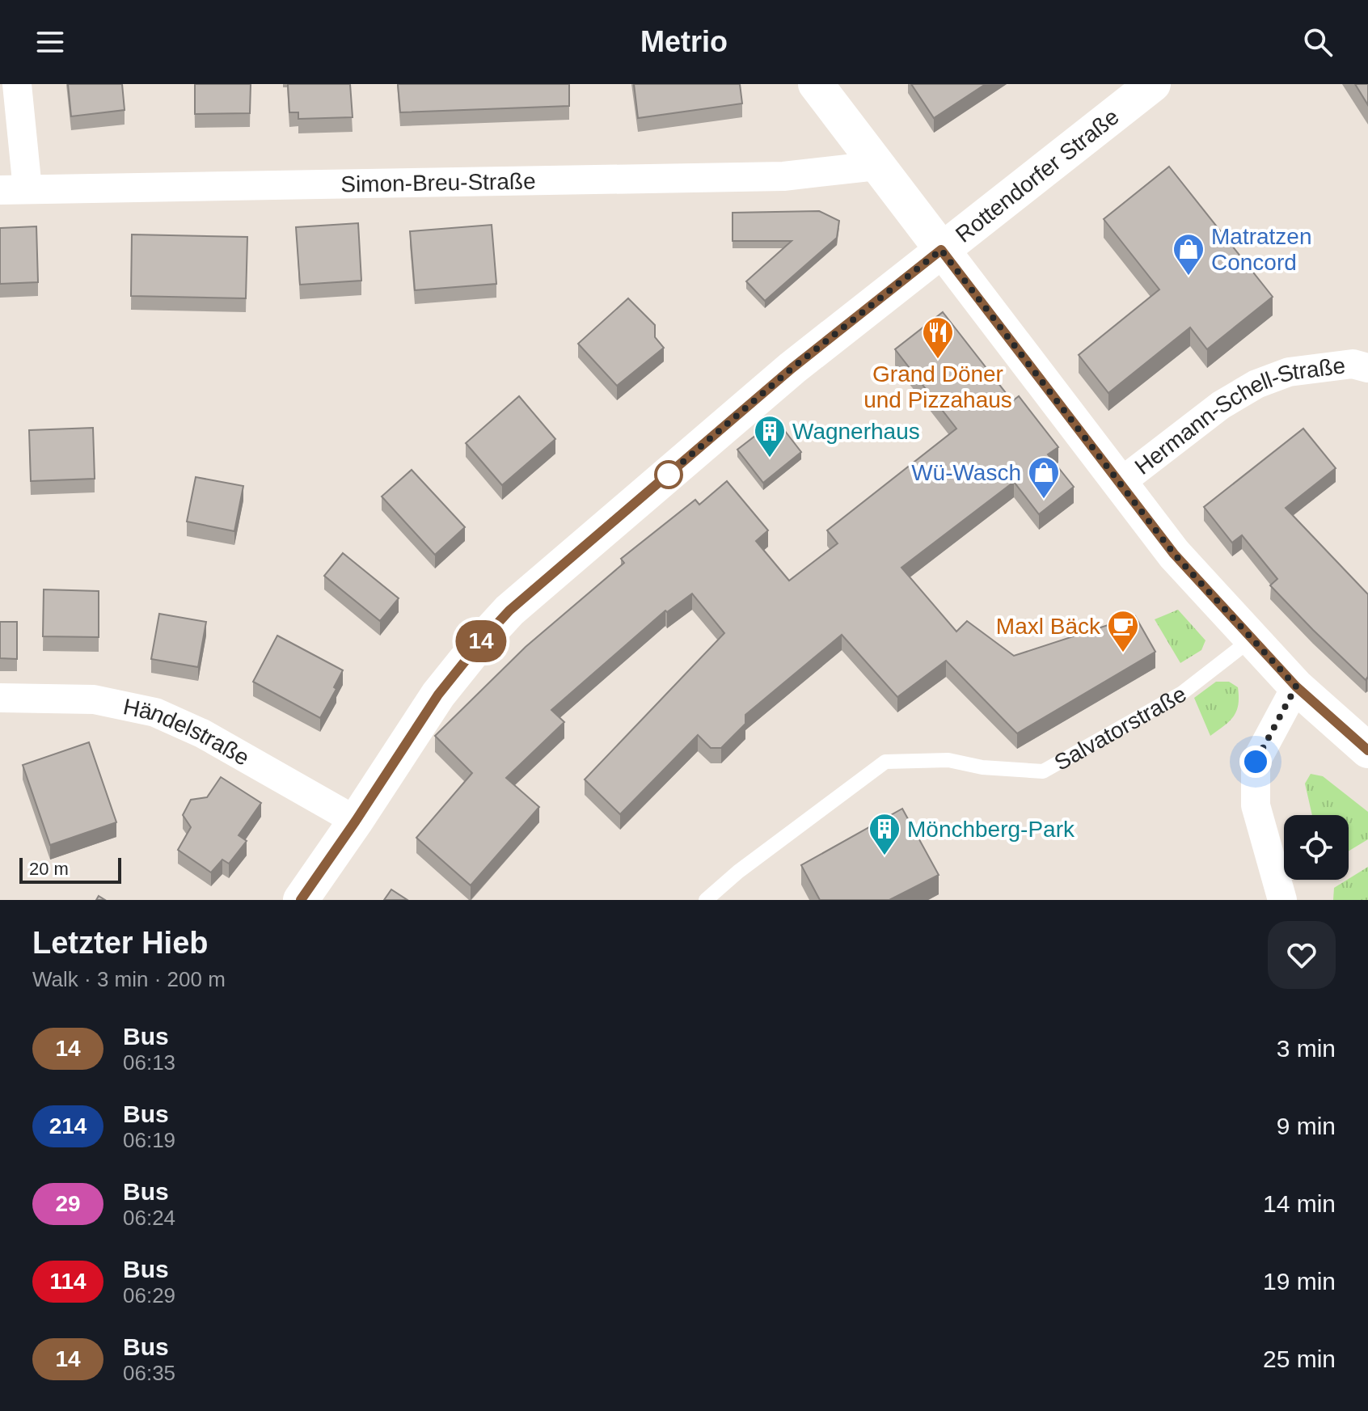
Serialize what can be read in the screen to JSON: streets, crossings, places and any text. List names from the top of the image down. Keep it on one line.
{"streets":{"street":["Rottendorfer Straße","Simon-Breu-Straße","Hermann-Schell-Straße","Händelstraße"],"lane":["Salvatorstraße"]},"crossings":[["Rottendorfer Straße","Händelstraße"]],"places":{"shop":["Matratzen Concord","Wü-Wasch"],"restaurant":["Grand Döner und Pizzahaus"],"building":["Wagnerhaus","Mönchberg-Park"],"cafe":["Maxl Bäck"]},"lines":["bus line 14"],"scale_bar":"20 m","page":{"header":"Metrio","on_map":"14","scale":"20 m","heading":["Letzter Hieb","Walk · 3 min · 200 m"],"list":[{"mark":"14","name":"Bus","note":"06:13","value":"3 min"},{"mark":"214","name":"Bus","note":"06:19","value":"9 min"},{"mark":"29","name":"Bus","note":"06:24","value":"14 min"},{"mark":"114","name":"Bus","note":"06:29","value":"19 min"},{"mark":"14","name":"Bus","note":"06:35","value":"25 min"}]}}
